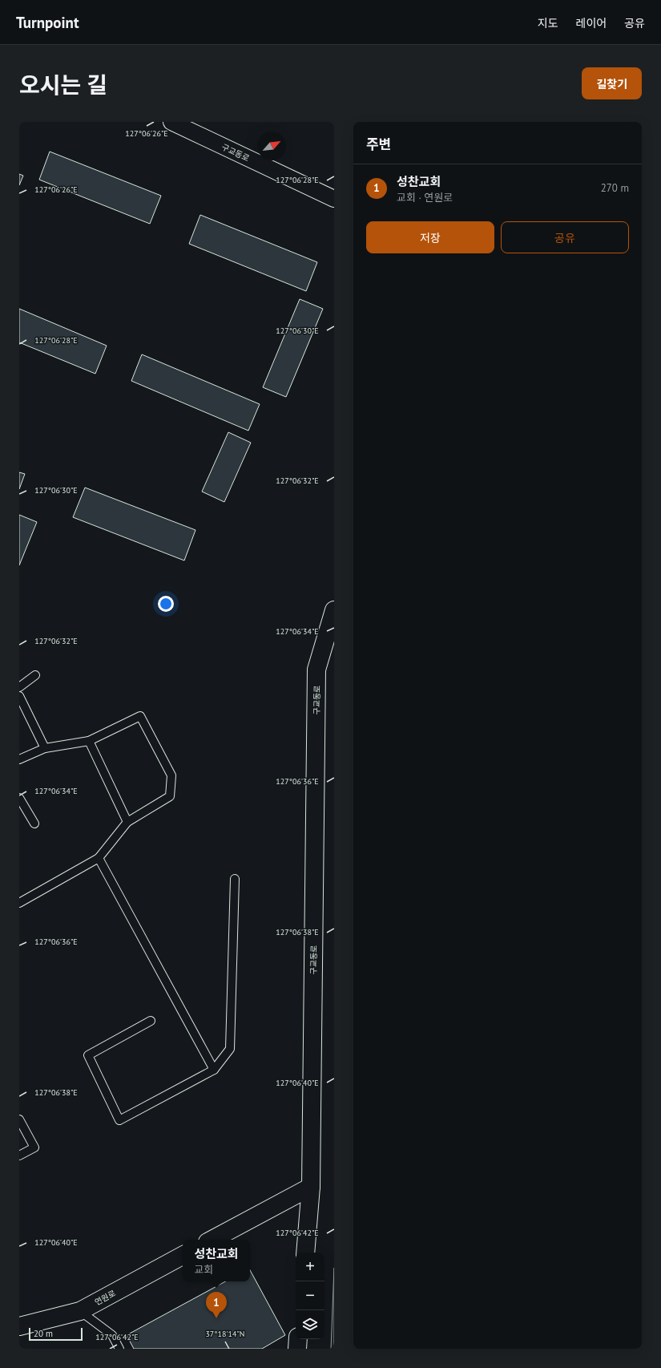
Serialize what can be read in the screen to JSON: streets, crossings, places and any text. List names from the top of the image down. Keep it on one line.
{"streets":{"street":["구교동로","연원로"]},"scale_bar":"20 m","north":"top right","page":{"header":"Turnpoint","nav":["지도","레이어","공유"],"title":"오시는 길","buttons":["길찾기",["저장","공유"]],"heading":"주변","list":[{"mark":"1","name":"성찬교회","note":"교회 · 연원로","value":"270 m"}],"popup":["성찬교회","교회"],"map_buttons":["+","−"],"pins":"1","scale":"20 m"},"coordinates":["127°06'26\"E","127°06'28\"E","127°06'30\"E","127°06'32\"E","127°06'34\"E","127°06'36\"E","127°06'38\"E","127°06'40\"E","127°06'42\"E","37°18'14\"N"]}
